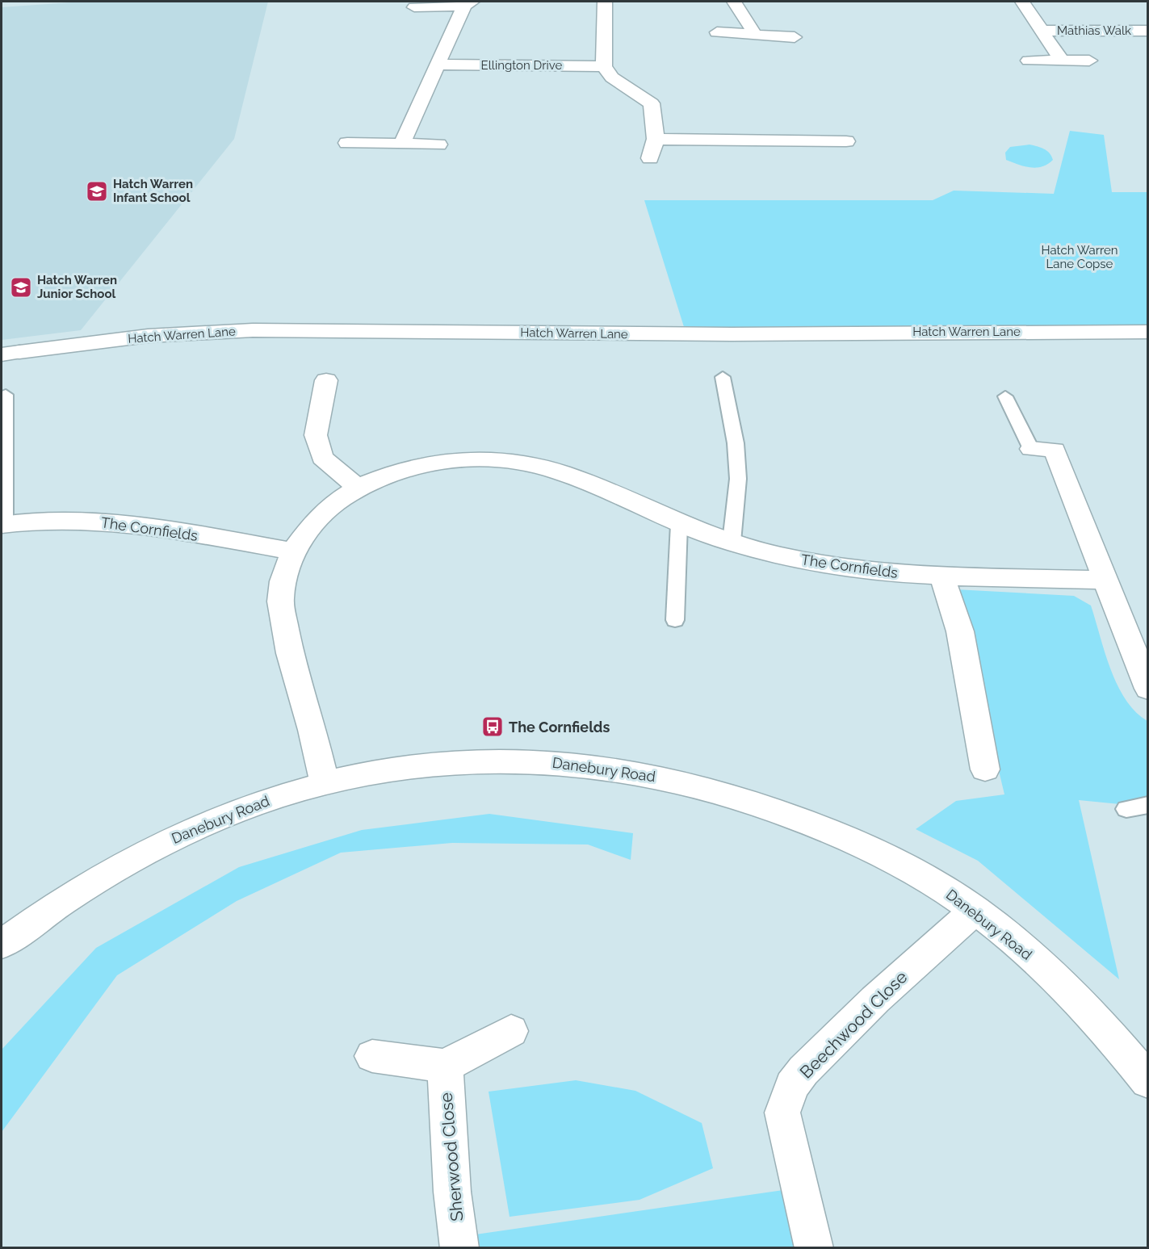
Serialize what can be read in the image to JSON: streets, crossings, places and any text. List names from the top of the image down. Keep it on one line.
{"streets":{"street":["Mathias Walk","Ellington Drive","Hatch Warren Lane","The Cornfields","Danebury Road","Beechwood Close","Sherwood Close"]},"crossings":[["The Cornfields","Danebury Road"],["Danebury Road","Beechwood Close"]],"parks":["Hatch Warren Lane Copse"],"places":{"school or university":["Hatch Warren Infant School","Hatch Warren Junior School"],"bus stop":["The Cornfields"]}}
